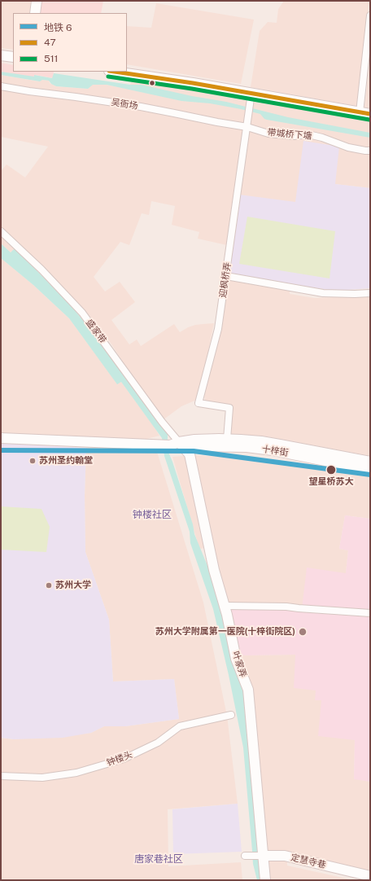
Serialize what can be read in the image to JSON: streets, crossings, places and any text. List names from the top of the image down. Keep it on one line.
{"streets":{"street":["吴衙场","带城桥下塘","迎枫桥弄","盛家带","十梓街","叶家弄","钟楼头","定慧寺巷"]},"crossings":[["吴衙场","带城桥下塘"],["吴衙场","迎枫桥弄"],["带城桥下塘","迎枫桥弄"],["迎枫桥弄","十梓街"],["盛家带","十梓街"],["盛家带","叶家弄"],["十梓街","叶家弄"],["叶家弄","定慧寺巷"]],"districts":["钟楼社区","唐家巷社区"],"places":["苏州圣约翰堂","望星桥苏大","苏州大学","苏州大学附属第一医院(十梓街院区)"],"lines":["transit line 47","transit line 511","metro line 6"],"legend":["地铁 6","47","511"]}
